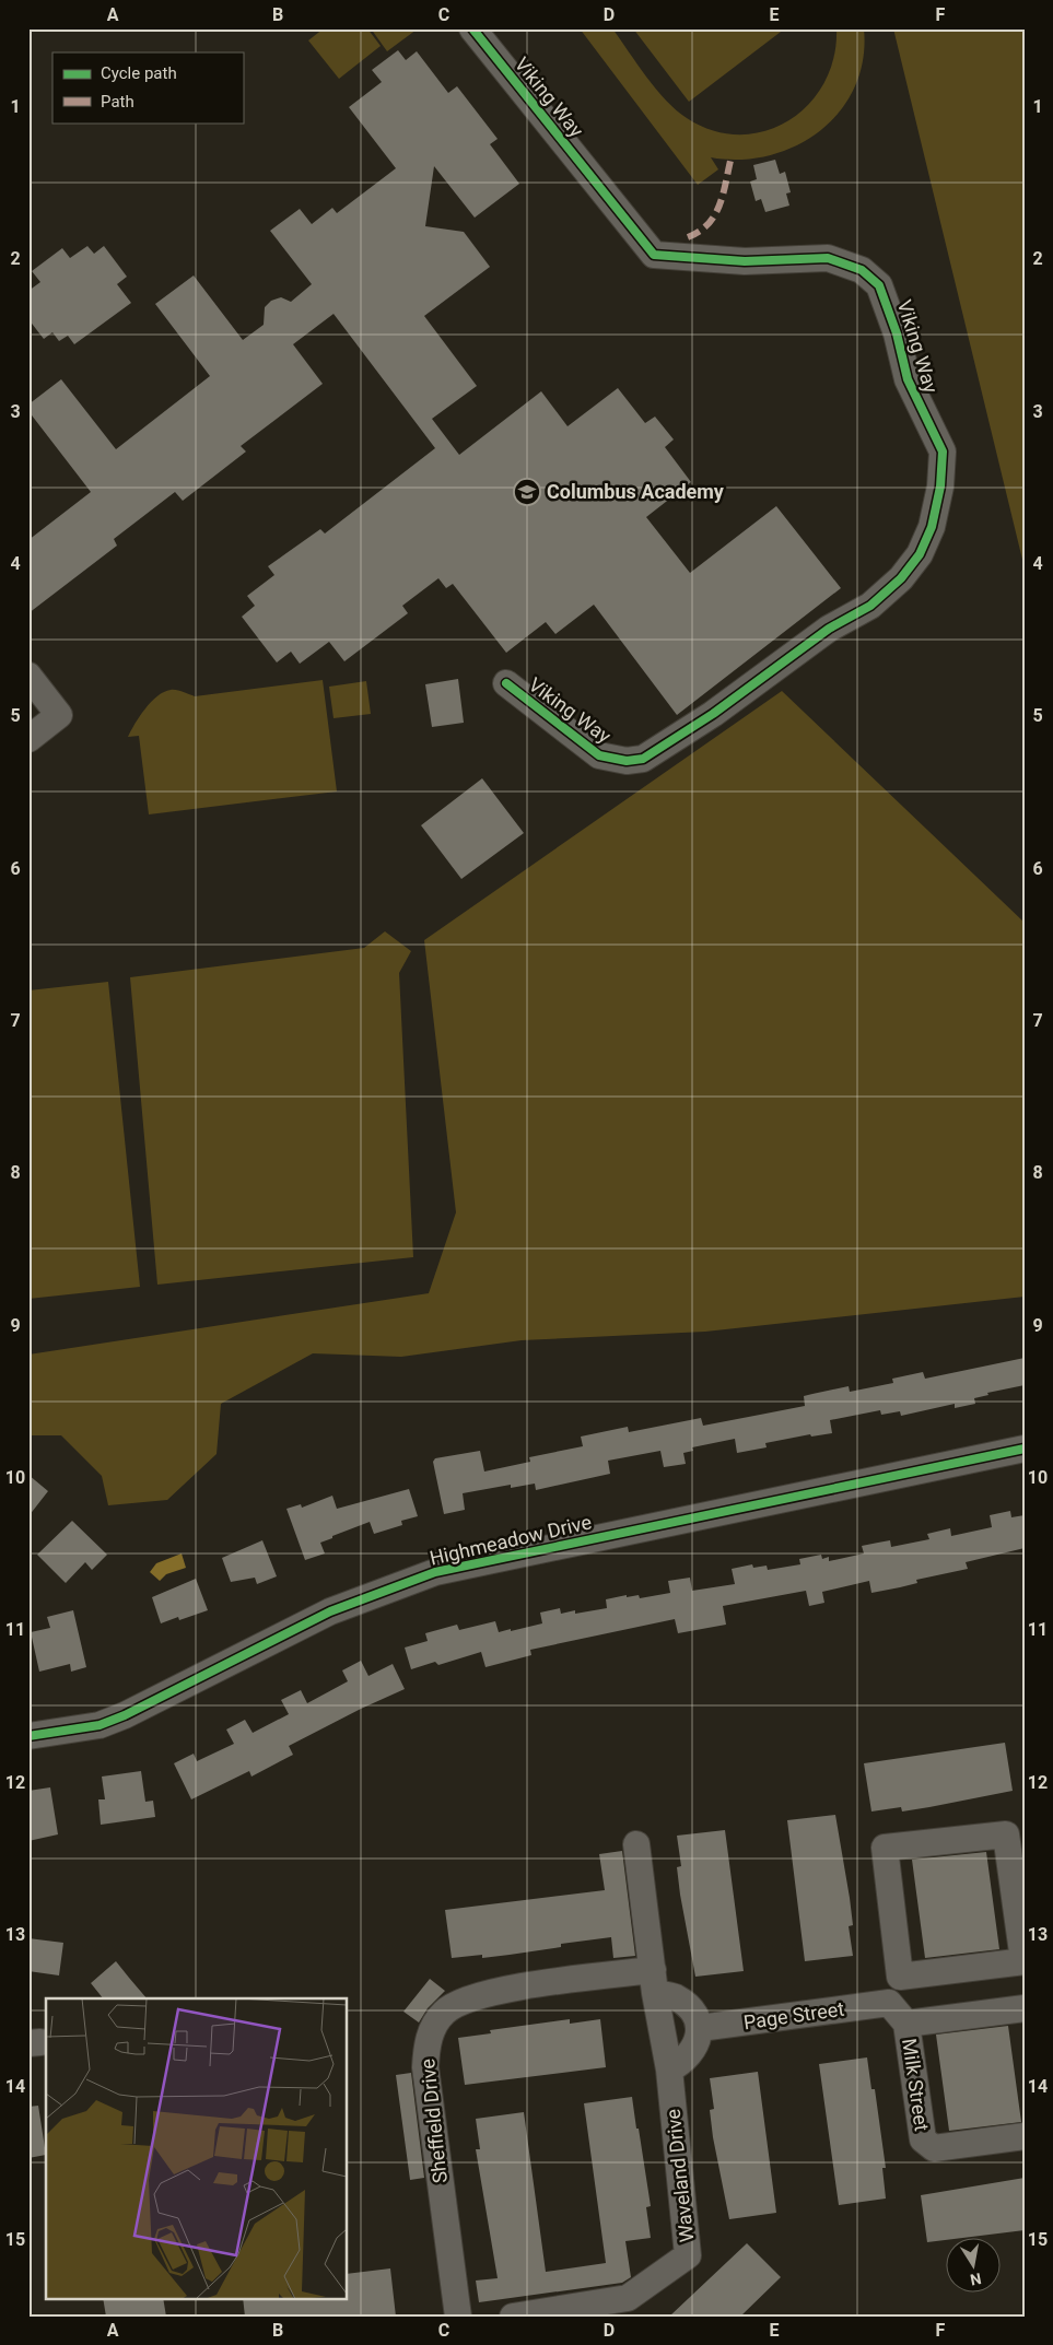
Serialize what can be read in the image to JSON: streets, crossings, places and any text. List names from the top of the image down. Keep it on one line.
{"streets":{"street":["Viking Way","Highmeadow Drive","Page Street","Milk Street","Sheffield Drive","Waveland Drive"]},"crossings":[["Sheffield Drive","Waveland Drive"]],"places":{"school or university":["Columbus Academy"]},"legend":["Cycle path","Path"],"north":"bottom","grid":{"columns":["A","B","C","D","E","F"],"rows":["1","2","3","4","5","6","7","8","9","10","11","12","13","14","15"]}}
